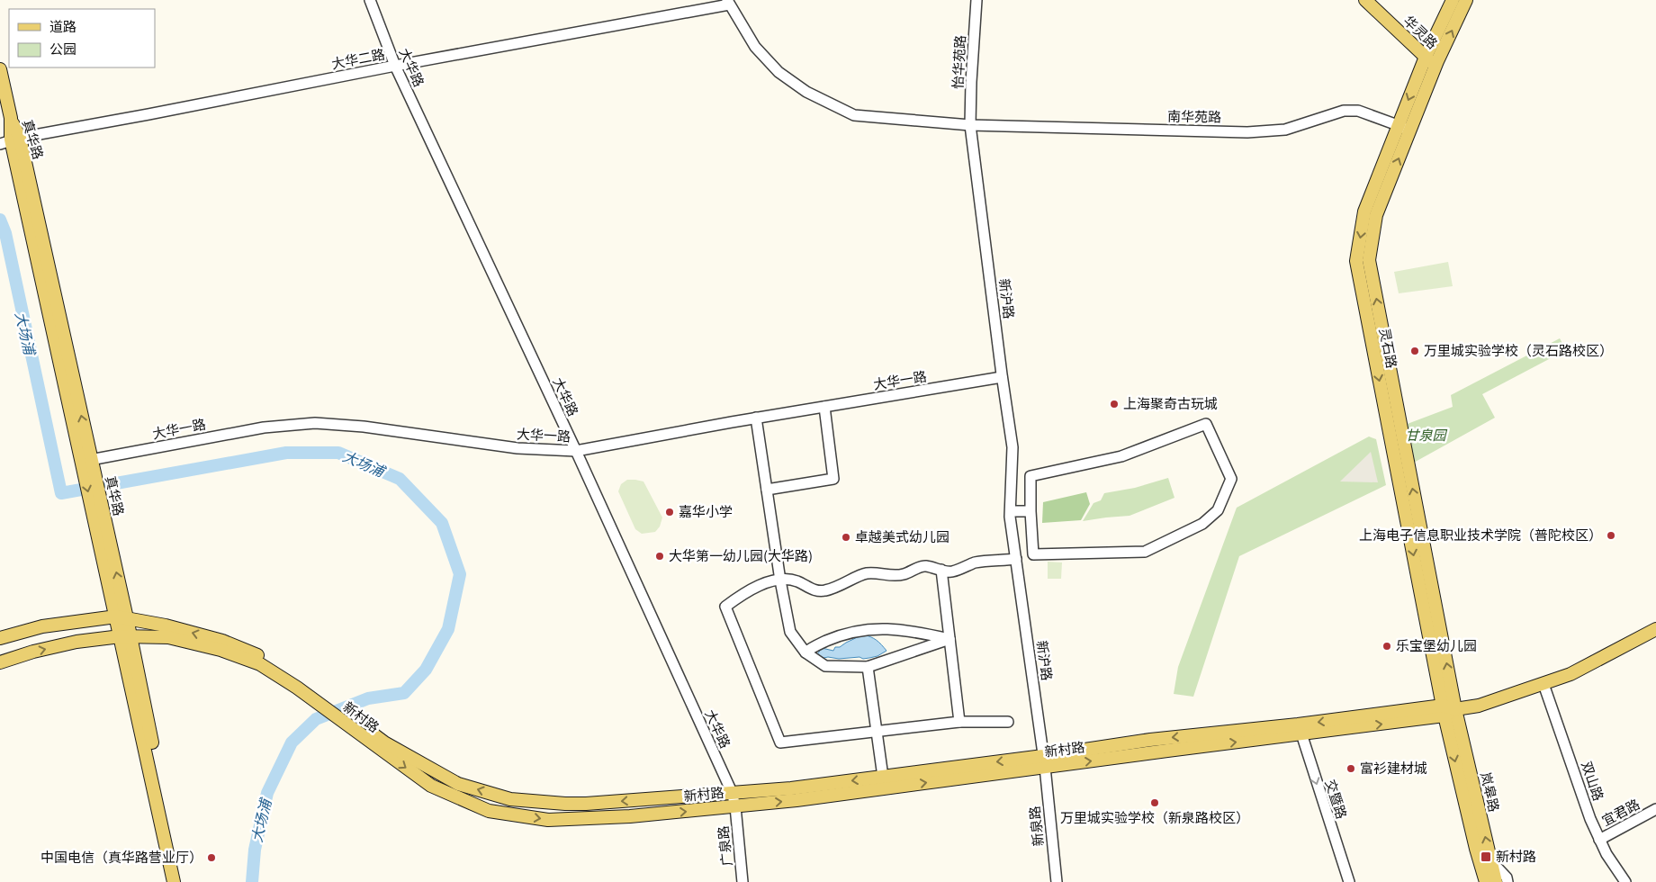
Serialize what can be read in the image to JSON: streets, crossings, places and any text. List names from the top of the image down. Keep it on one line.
{"streets":{"main road":["华灵路","真华路","灵石路","新村路","岚皋路"],"street":["大华二路","怡华苑路","大华路","南华苑路","新沪路","大华一路","双山路","交暨路","宜君路","新泉路","广泉路"]},"crossings":[["华灵路","灵石路"],["大华二路","大华路"],["大华二路","真华路"],["怡华苑路","南华苑路"],["怡华苑路","新沪路"],["大华路","大华一路"],["大华路","新村路"],["大华路","广泉路"],["南华苑路","新沪路"],["南华苑路","灵石路"],["真华路","大华一路"],["真华路","新村路"],["新沪路","大华一路"],["新沪路","新村路"],["新沪路","新泉路"],["灵石路","新村路"],["灵石路","岚皋路"],["新村路","双山路"],["新村路","岚皋路"],["新村路","交暨路"],["新村路","新泉路"],["新村路","广泉路"],["双山路","宜君路"]],"one_way":["交暨路"],"water":["大场浦"],"parks":["甘泉园"],"places":{"other":["万里城实验学校（灵石路校区）","上海聚奇古玩城","嘉华小学","上海电子信息职业技术学院（普陀校区）","卓越美式幼儿园","大华第一幼儿园(大华路)","乐宝堡幼儿园","富衫建材城","万里城实验学校（新泉路校区）","中国电信（真华路营业厅）"],"transit":["新村路"]},"legend":["道路","公园"]}
